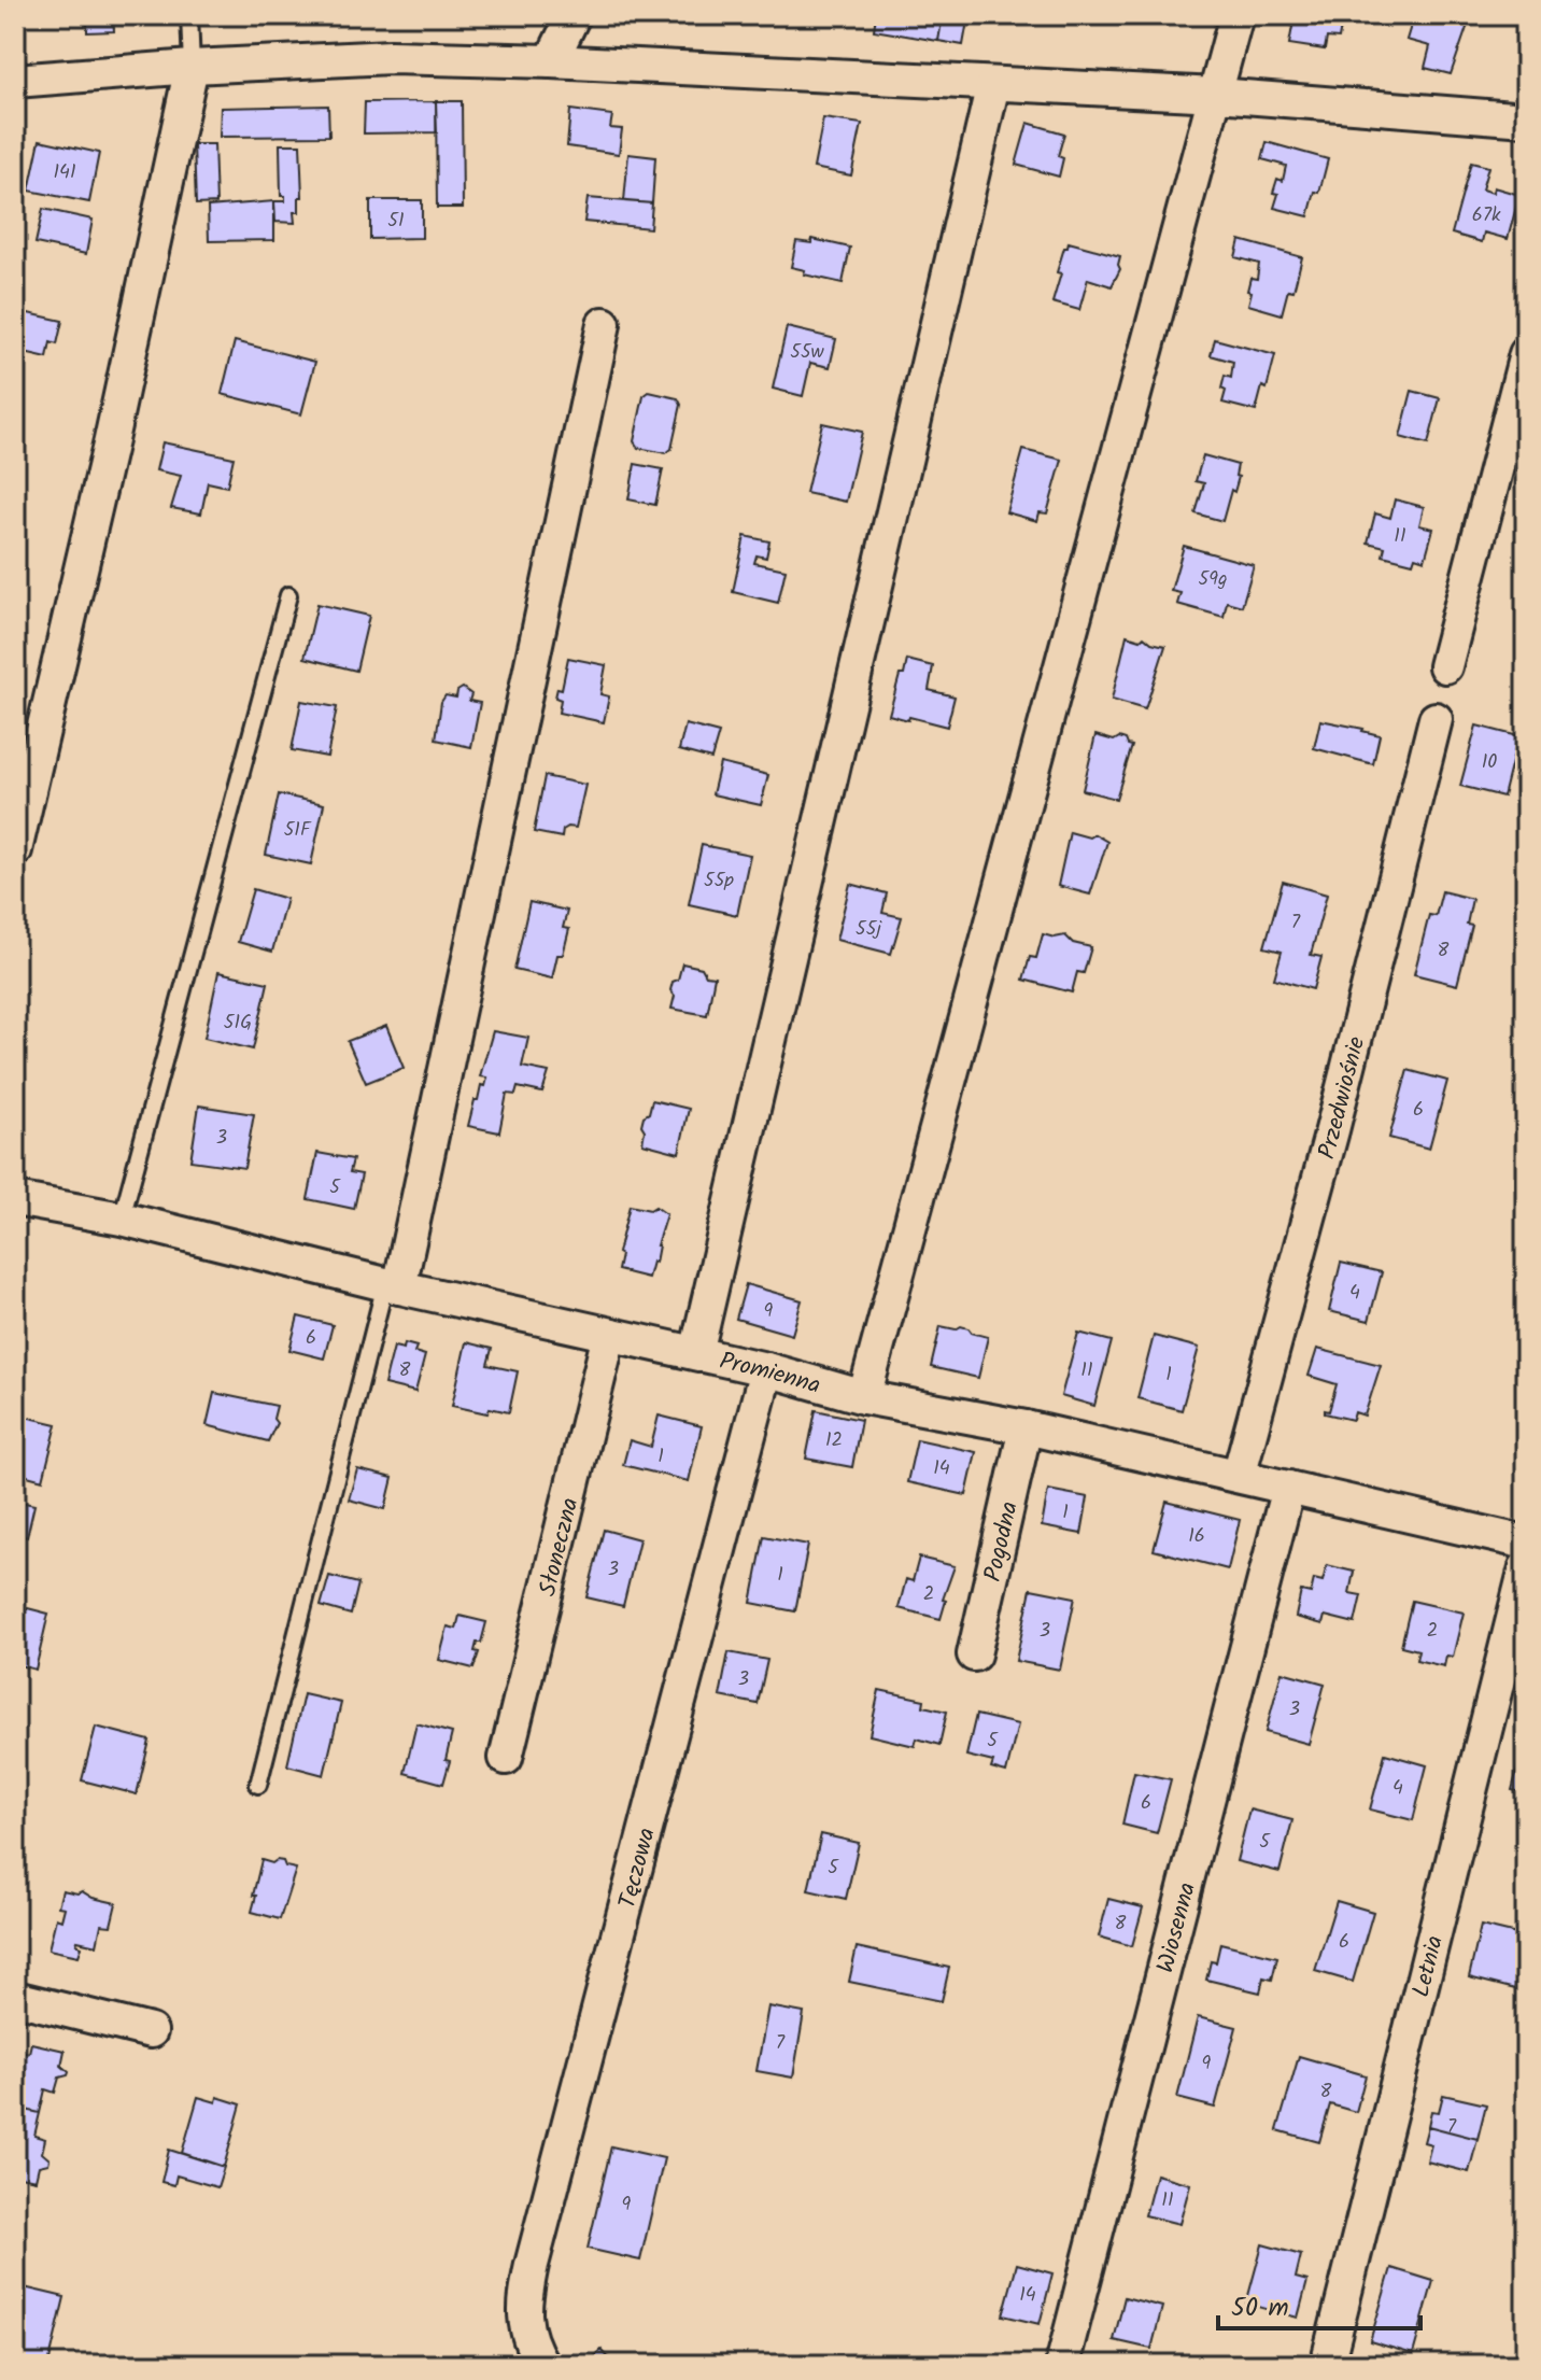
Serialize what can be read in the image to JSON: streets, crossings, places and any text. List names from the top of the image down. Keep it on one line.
{"streets":{"street":["Przedwiośnie","Promienna","Pogodna","Słoneczna","Tęczowa","Wiosenna","Letnia"]},"crossings":[["Przedwiośnie","Promienna"],["Promienna","Pogodna"],["Promienna","Słoneczna"],["Promienna","Tęczowa"],["Promienna","Wiosenna"]],"house_numbers":["141","67k","51","55w","11","59g","10","51F","55p","7","55j","8","51G","6","3","5","4","9","6","8","11","1","12","1","14","1","16","3","1","2","3","2","3","3","5","4","6","5","5","8","6","7","9","8","7","11","9","14"],"scale_bar":"50 m"}
